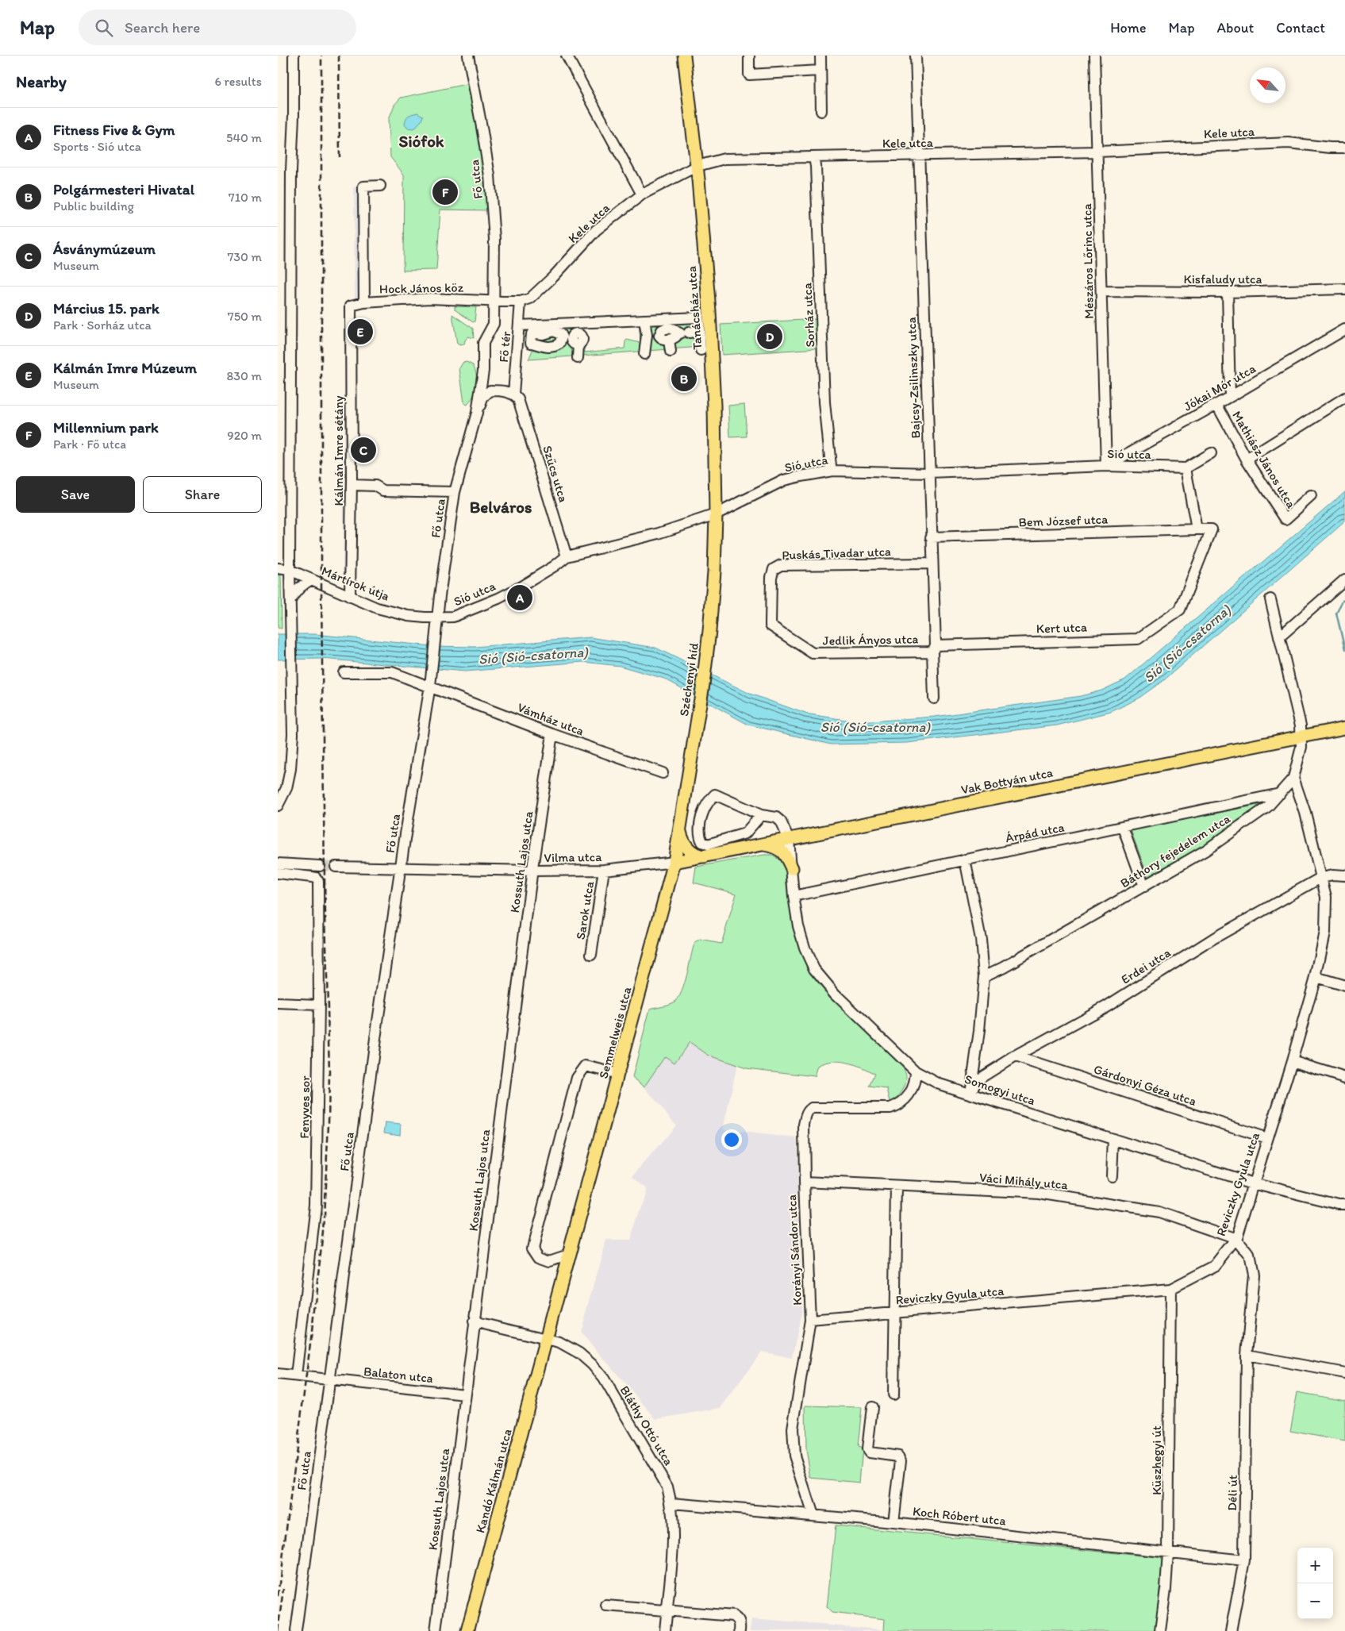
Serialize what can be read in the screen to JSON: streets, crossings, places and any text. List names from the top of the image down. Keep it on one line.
{"streets":{"main road":["Tanácsház utca","Széchenyi híd","Vak Bottyán utca","Semmelweis utca","Kandó Kálmán utca"],"street":["Kele utca","Fő utca","Mészáros Lőrinc utca","Kisfaludy utca","Hock János köz","Sorház utca","Fő tér","Bajcsy-Zsilinszky utca","Jókai Mór utca","Kálmán Imre sétány","Sió utca","Mathiász János utca","Szűcs utca","Bem József utca","Puskás Tivadar utca","Mártírok útja","Kert utca","Jedlik Ányos utca","Vámház utca","Árpád utca","Báthory fejedelem utca","Vilma utca","Kossuth Lajos utca","Sarok utca","Erdei utca","Gárdonyi Géza utca","Somogyi utca","Fenyves sor","Váci Mihály utca","Reviczky Gyula utca","Korányi Sándor utca","Balaton utca","Bláthy Ottó utca","Küszhegyi út","Déli út","Koch Róbert utca"]},"crossings":[["Kele utca","Mészáros Lőrinc utca"],["Kele utca","Hock János köz"],["Kele utca","Tanácsház utca"],["Kele utca","Sorház utca"],["Kele utca","Fő tér"],["Kele utca","Bajcsy-Zsilinszky utca"],["Fő utca","Hock János köz"],["Fő utca","Sió utca"],["Fő utca","Mártírok útja"],["Fő utca","Vámház utca"],["Fő utca","Vilma utca"],["Fő utca","Balaton utca"],["Mészáros Lőrinc utca","Kisfaludy utca"],["Mészáros Lőrinc utca","Jókai Mór utca"],["Mészáros Lőrinc utca","Sió utca"],["Hock János köz","Fő tér"],["Hock János köz","Kálmán Imre sétány"],["Tanácsház utca","Sió utca"],["Tanácsház utca","Széchenyi híd"],["Sorház utca","Sió utca"],["Fő tér","Szűcs utca"],["Bajcsy-Zsilinszky utca","Sió utca"],["Bajcsy-Zsilinszky utca","Bem József utca"],["Bajcsy-Zsilinszky utca","Puskás Tivadar utca"],["Bajcsy-Zsilinszky utca","Kert utca"],["Bajcsy-Zsilinszky utca","Jedlik Ányos utca"],["Jókai Mór utca","Sió utca"],["Jókai Mór utca","Mathiász János utca"],["Kálmán Imre sétány","Mártírok útja"],["Sió utca","Szűcs utca"],["Sió utca","Mártírok útja"],["Bem József utca","Kert utca"],["Puskás Tivadar utca","Jedlik Ányos utca"],["Kert utca","Jedlik Ányos utca"],["Széchenyi híd","Semmelweis utca"],["Vámház utca","Kossuth Lajos utca"],["Vak Bottyán utca","Báthory fejedelem utca"],["Vak Bottyán utca","Vilma utca"],["Vak Bottyán utca","Semmelweis utca"],["Vak Bottyán utca","Somogyi utca"],["Árpád utca","Báthory fejedelem utca"],["Árpád utca","Somogyi utca"],["Báthory fejedelem utca","Reviczky Gyula utca"],["Vilma utca","Kossuth Lajos utca"],["Vilma utca","Sarok utca"],["Vilma utca","Semmelweis utca"],["Kossuth Lajos utca","Balaton utca"],["Kossuth Lajos utca","Bláthy Ottó utca"],["Erdei utca","Gárdonyi Géza utca"],["Erdei utca","Somogyi utca"],["Erdei utca","Reviczky Gyula utca"],["Semmelweis utca","Bláthy Ottó utca"],["Semmelweis utca","Kandó Kálmán utca"],["Gárdonyi Géza utca","Reviczky Gyula utca"],["Somogyi utca","Reviczky Gyula utca"],["Somogyi utca","Korányi Sándor utca"],["Fenyves sor","Balaton utca"],["Váci Mihály utca","Reviczky Gyula utca"],["Váci Mihály utca","Korányi Sándor utca"],["Váci Mihály utca","Déli út"],["Reviczky Gyula utca","Korányi Sándor utca"],["Reviczky Gyula utca","Küszhegyi út"],["Reviczky Gyula utca","Déli út"],["Korányi Sándor utca","Koch Róbert utca"],["Bláthy Ottó utca","Kandó Kálmán utca"],["Bláthy Ottó utca","Koch Róbert utca"],["Küszhegyi út","Koch Róbert utca"],["Déli út","Koch Róbert utca"]],"districts":["Siófok","Belváros"],"water":["Sió (Sió-csatorna)"],"north":"top left","page":{"header":"Map","search":"Search here","nav":["Home","Map","About","Contact"],"heading":["Nearby","6 results"],"list":[{"mark":"A","name":"Fitness Five & Gym","note":"Sports · Sió utca","value":"540 m"},{"mark":"B","name":"Polgármesteri Hivatal","note":"Public building","value":"710 m"},{"mark":"C","name":"Ásványmúzeum","note":"Museum","value":"730 m"},{"mark":"D","name":"Március 15. park","note":"Park · Sorház utca","value":"750 m"},{"mark":"E","name":"Kálmán Imre Múzeum","note":"Museum","value":"830 m"},{"mark":"F","name":"Millennium park","note":"Park · Fő utca","value":"920 m"}],"pins":["F","E","D","B","C","A"],"buttons":["Save","Share"],"map_buttons":["+","−"]}}
